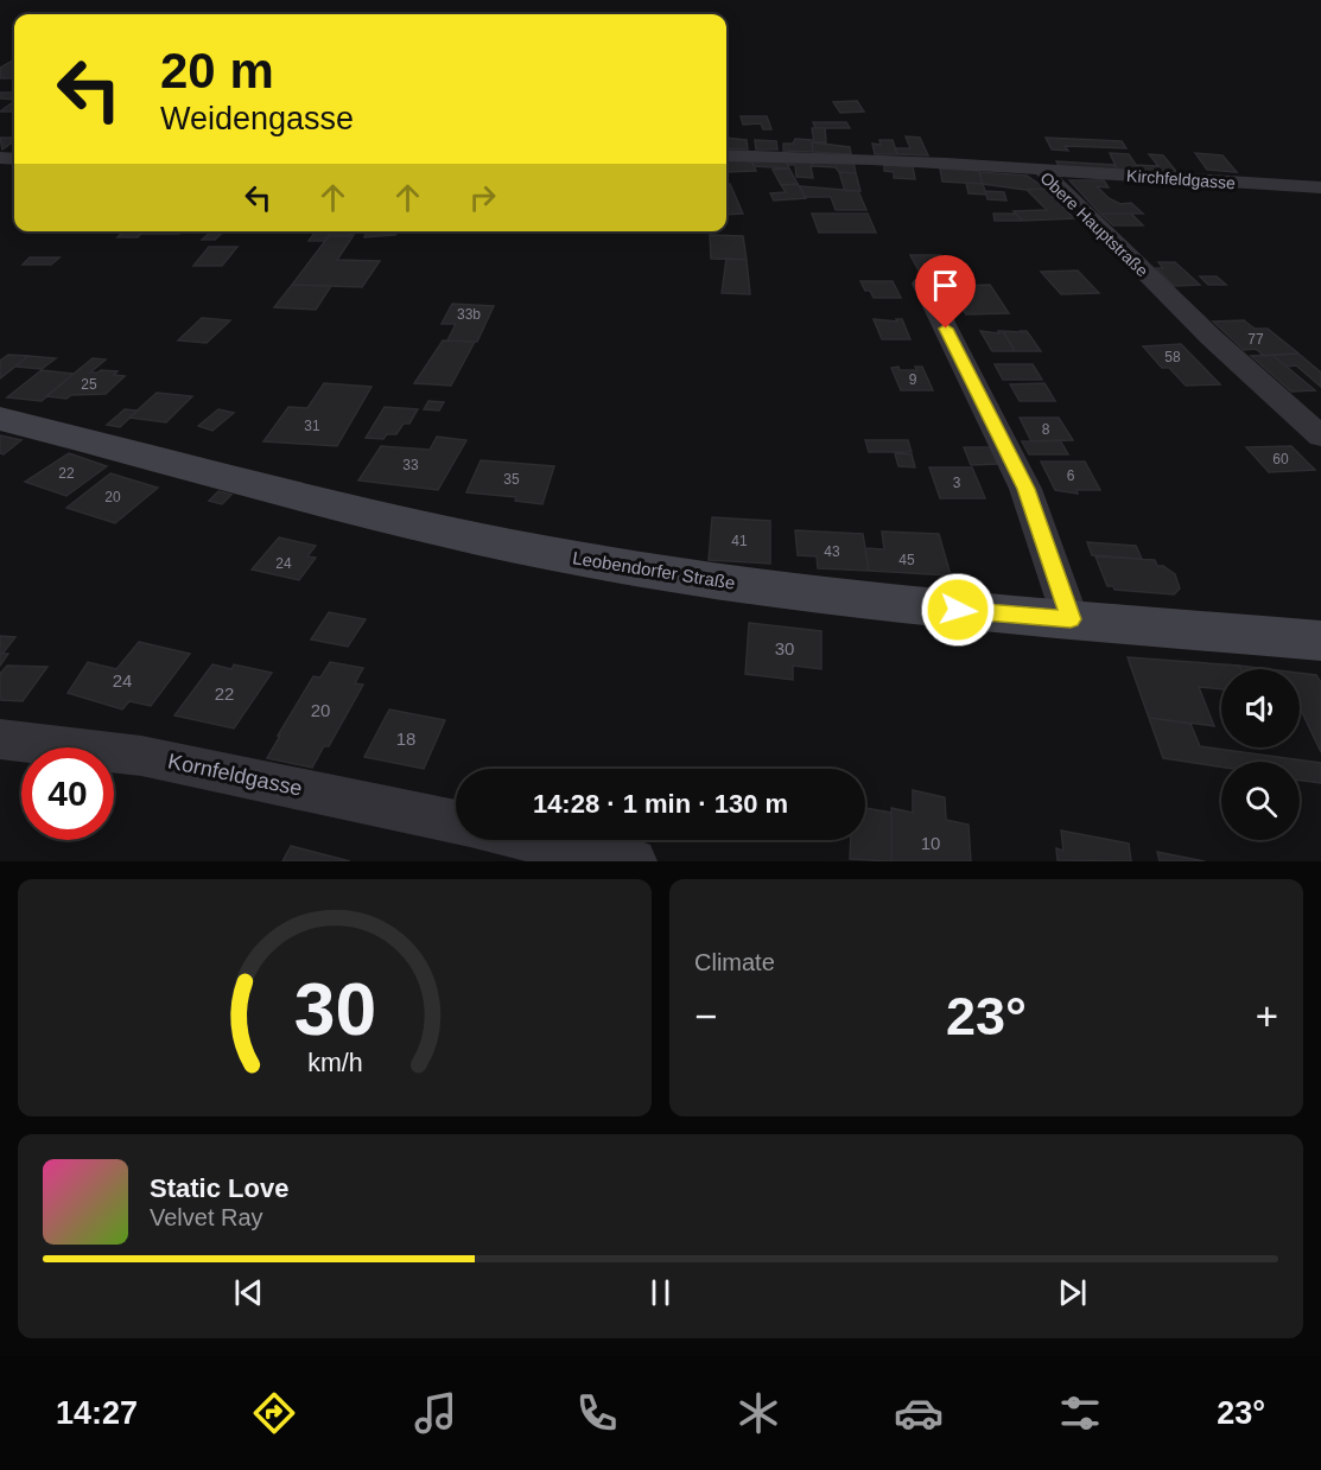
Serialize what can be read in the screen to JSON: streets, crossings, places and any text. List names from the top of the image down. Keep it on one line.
{"streets":{"street":["Kirchfeldgasse","Obere Hauptstraße","Leobendorfer Straße","Kornfeldgasse"]},"crossings":[["Kirchfeldgasse","Obere Hauptstraße"]],"house_numbers":["33b","77","58","9","25","31","8","60","33","22","6","35","3","20","41","43","45","24","30","24","22","20","18","10"],"page":{"turn":["20 m","Weidengasse"],"limit":"40","trip":"14:28 · 1 min · 130 m","tile":"Climate","heat":["−","23°","+"],"song":["Static Love","Velvet Ray"],"tabs":["14:27","23°"],"gauge":["30","km/h"]}}
